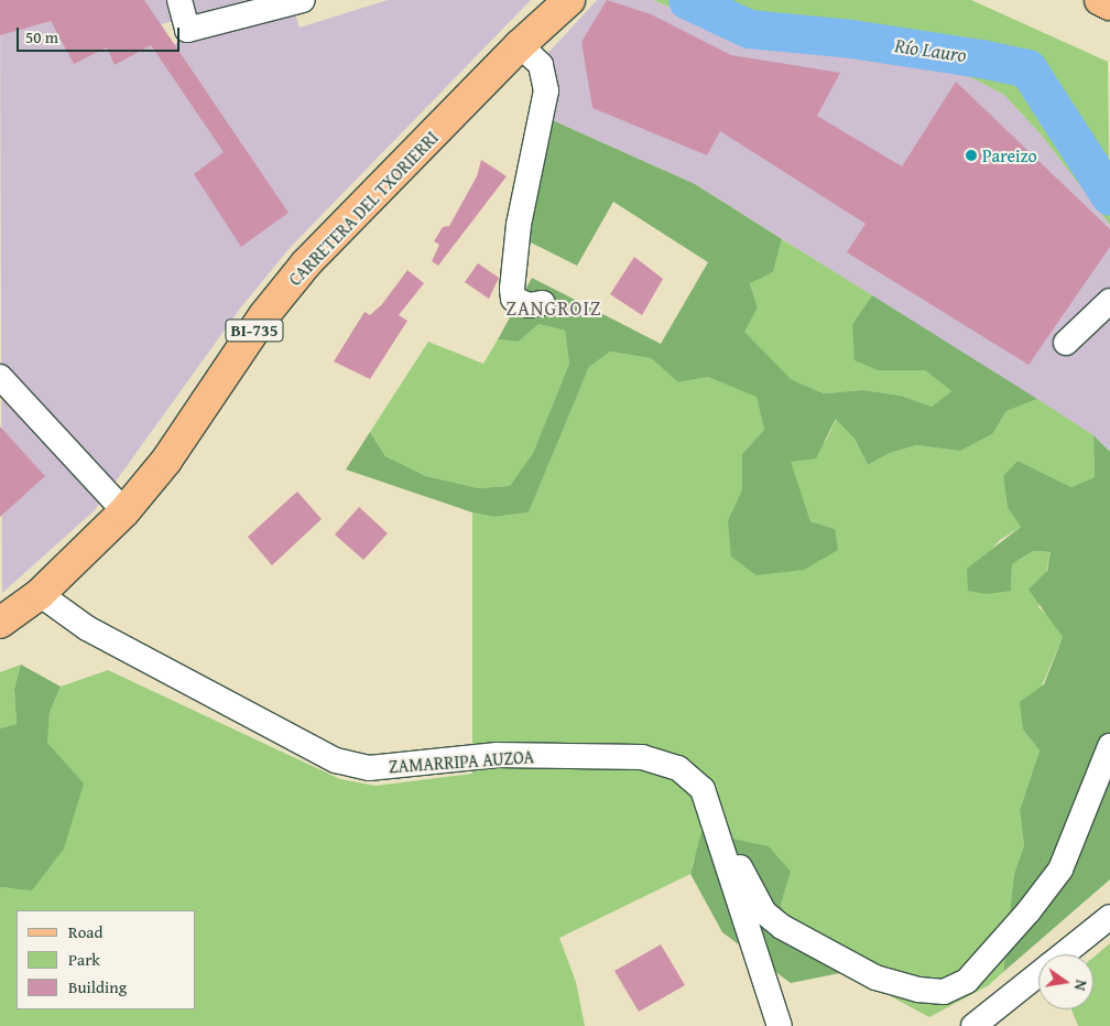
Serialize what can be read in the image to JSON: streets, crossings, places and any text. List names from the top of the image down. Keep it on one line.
{"streets":{"main road":["CARRETERA DEL TXORIERRI","BI-735"],"street":["ZAMARRIPA AUZOA"]},"crossings":[["CARRETERA DEL TXORIERRI","BI-735"],["CARRETERA DEL TXORIERRI","ZAMARRIPA AUZOA"]],"districts":["ZANGROIZ"],"water":["Río Lauro"],"places":["Pareizo"],"legend":["Road","Park","Building"],"scale_bar":"50 m","north":"right"}
